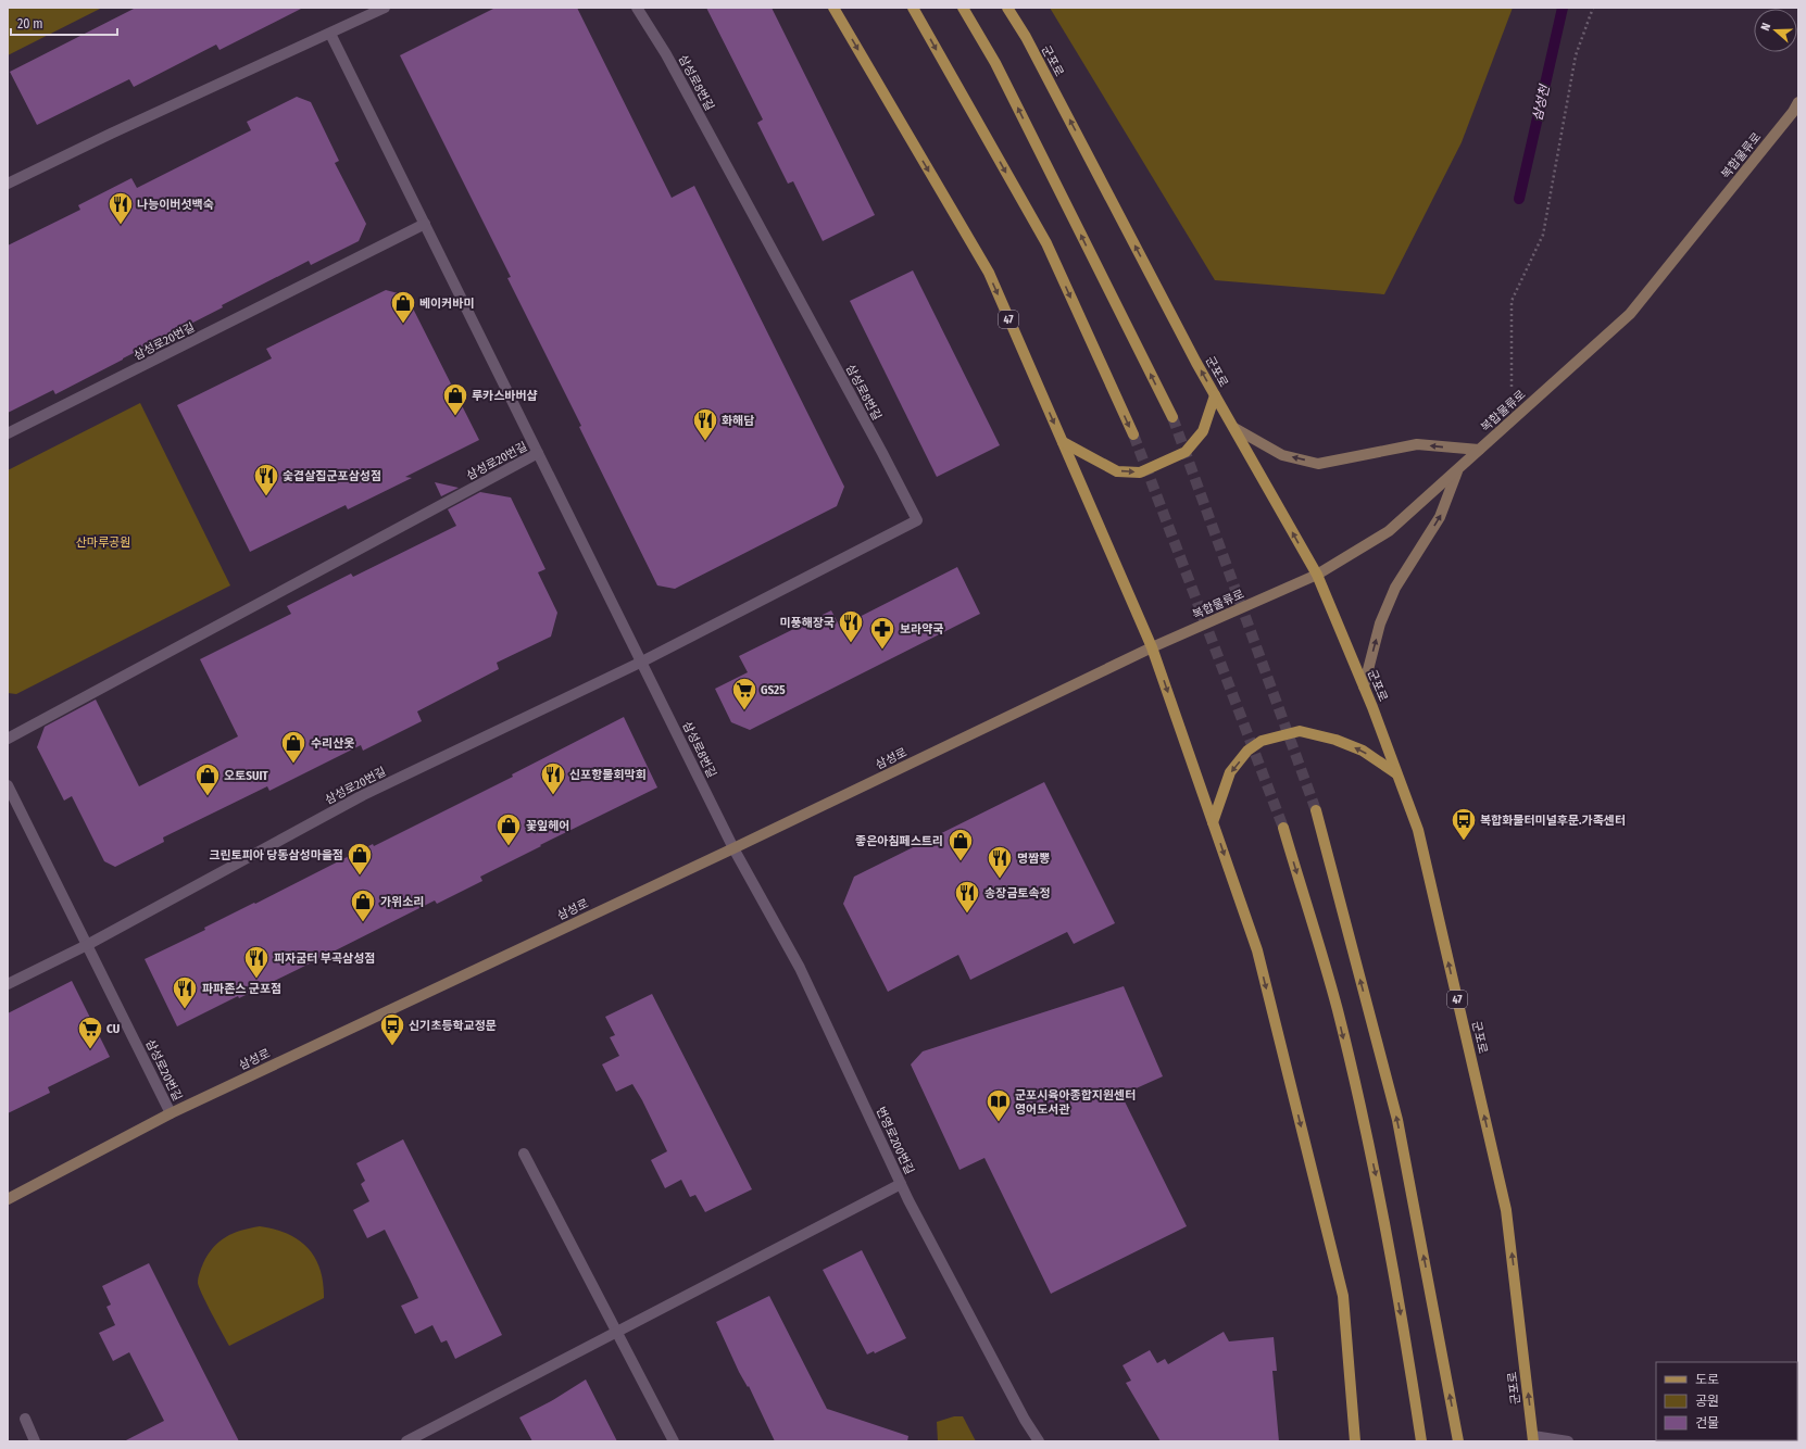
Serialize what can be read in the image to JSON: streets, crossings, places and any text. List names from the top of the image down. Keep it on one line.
{"streets":{"main road":["군포로","복합물류로","47","삼성로"],"street":["삼성로8번길","삼성로20번길","번영로200번길"]},"crossings":[["군포로","복합물류로"],["삼성로8번길","삼성로20번길"],["삼성로8번길","삼성로"],["삼성로8번길","번영로200번길"],["복합물류로","47"],["복합물류로","삼성로"],["47","삼성로"],["삼성로20번길","삼성로"],["삼성로","번영로200번길"]],"water":["삼성천"],"parks":["산마루공원"],"places":{"restaurant":["나능이버섯백숙","화해담","숯겹살집군포삼성점","미풍해장국","신포항물회막회","명짬뽕","송장금토속정","피자굼터 부곡삼성점","파파존스 군포점"],"shop":["베이커바미","루카스바버샵","수리산옷","오토SUIT","꽃잎헤어","좋은아침페스트리","크린토피아 당동삼성마을점","가위소리"],"pharmacy":["보라약국"],"supermarket":["GS25","CU"],"bus stop":["복합화물터미널후문.가족센터","신기초등학교정문"],"library":["군포시육아종합지원센터 영어도서관"]},"legend":["도로","공원","건물"],"scale_bar":"20 m","north":"left"}
